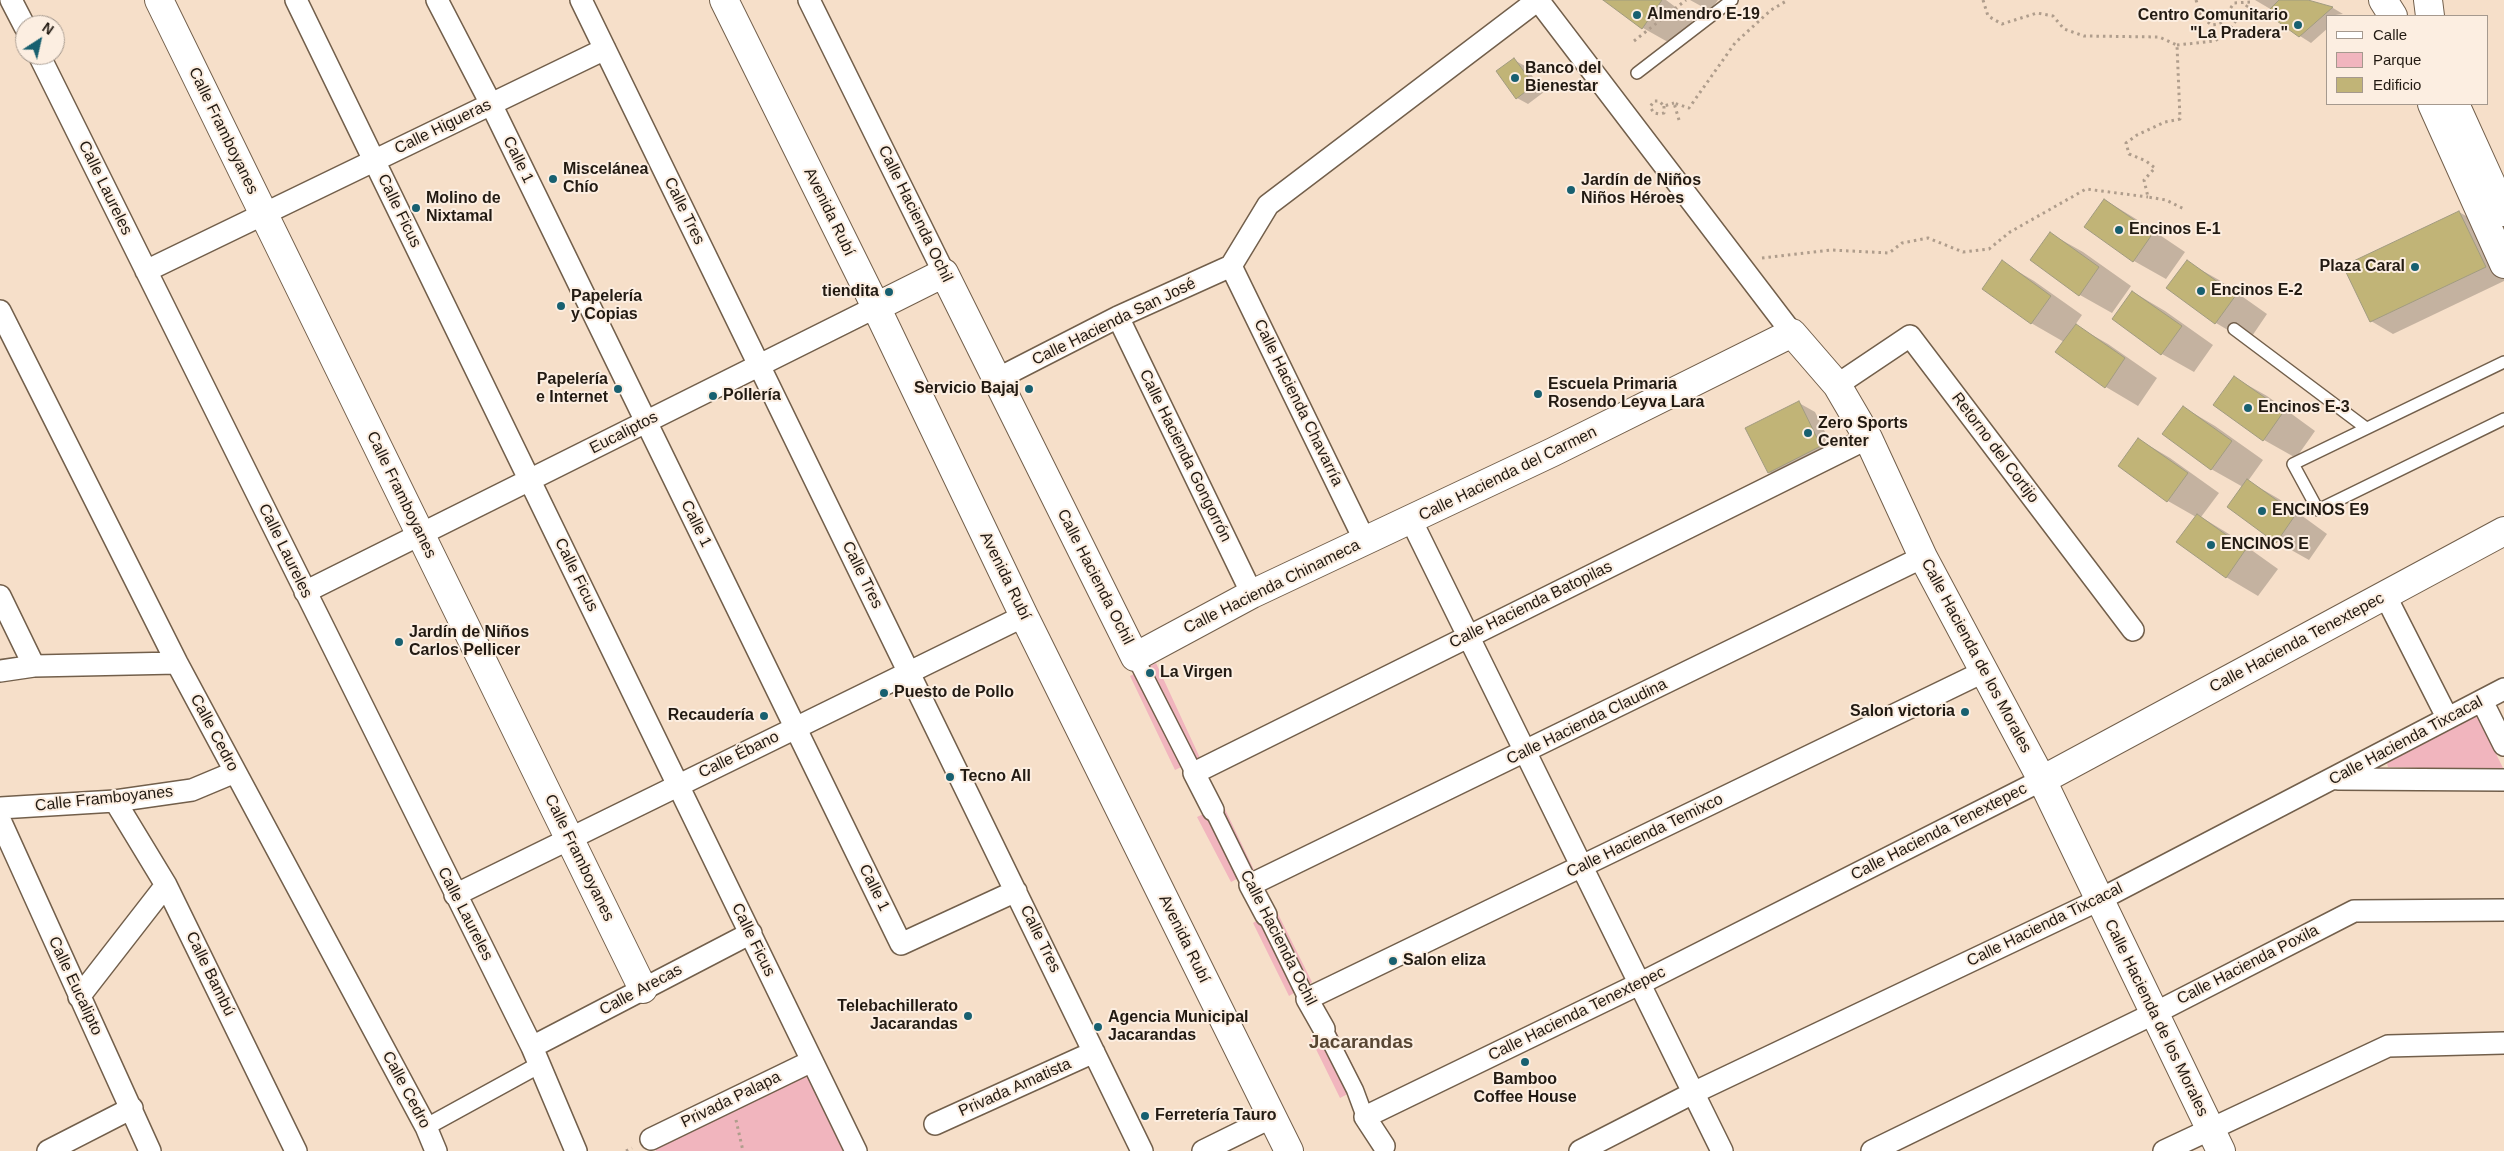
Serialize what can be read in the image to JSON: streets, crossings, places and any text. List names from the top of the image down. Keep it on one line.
{"streets":{"street":["Calle Higueras","Calle Framboyanes","Calle 1","Calle Laureles","Calle Ficus","Calle Tres","Avenida Rubí","Calle Hacienda Ochil","Calle Hacienda San José","Calle Hacienda Chavarría","Eucaliptos","Retorno del Cortijo","Calle Hacienda Gongorrón","Calle Hacienda del Carmen","Calle Hacienda Chinameca","Calle Hacienda Batopilas","Calle Hacienda Tenextepec","Calle Hacienda de los Morales","Calle Hacienda Claudina","Calle Cedro","Calle Hacienda Tixcacal","Calle Ébano","Calle Hacienda Temixco","Calle Hacienda Poxila","Calle Bambú","Calle Eucalipto","Calle Arecas","Privada Amatista","Privada Palapa"]},"crossings":[["Calle Higueras","Calle Framboyanes"],["Calle Higueras","Calle 1"],["Calle Higueras","Calle Laureles"],["Calle Higueras","Calle Ficus"],["Calle Higueras","Calle Tres"],["Calle Framboyanes","Eucaliptos"],["Calle Framboyanes","Calle Cedro"],["Calle Framboyanes","Calle Ébano"],["Calle Framboyanes","Calle Bambú"],["Calle Framboyanes","Calle Arecas"],["Calle 1","Calle Tres"],["Calle 1","Eucaliptos"],["Calle 1","Calle Ébano"],["Calle Laureles","Eucaliptos"],["Calle Laureles","Calle Ébano"],["Calle Laureles","Calle Arecas"],["Calle Ficus","Eucaliptos"],["Calle Ficus","Calle Ébano"],["Calle Ficus","Calle Arecas"],["Calle Ficus","Privada Palapa"],["Calle Tres","Eucaliptos"],["Calle Tres","Calle Ébano"],["Calle Tres","Privada Amatista"],["Avenida Rubí","Eucaliptos"],["Avenida Rubí","Calle Ébano"],["Calle Hacienda Ochil","Calle Hacienda San José"],["Calle Hacienda Ochil","Eucaliptos"],["Calle Hacienda Ochil","Calle Hacienda Chinameca"],["Calle Hacienda Ochil","Calle Hacienda Batopilas"],["Calle Hacienda Ochil","Calle Hacienda Tenextepec"],["Calle Hacienda Ochil","Calle Hacienda Claudina"],["Calle Hacienda Ochil","Calle Hacienda Temixco"],["Calle Hacienda San José","Calle Hacienda Chavarría"],["Calle Hacienda San José","Calle Hacienda Gongorrón"],["Calle Hacienda Chavarría","Calle Hacienda Chinameca"],["Retorno del Cortijo","Calle Hacienda de los Morales"],["Calle Hacienda Gongorrón","Calle Hacienda Chinameca"],["Calle Hacienda del Carmen","Calle Hacienda Chinameca"],["Calle Hacienda del Carmen","Calle Hacienda de los Morales"],["Calle Hacienda Batopilas","Calle Hacienda de los Morales"],["Calle Hacienda Tenextepec","Calle Hacienda de los Morales"],["Calle Hacienda de los Morales","Calle Hacienda Claudina"],["Calle Hacienda de los Morales","Calle Hacienda Tixcacal"],["Calle Hacienda de los Morales","Calle Hacienda Temixco"],["Calle Hacienda de los Morales","Calle Hacienda Poxila"]],"districts":["Jacarandas"],"places":["Almendro E-19","Centro Comunitario \"La Pradera\"","Banco del Bienestar","Miscelánea Chío","Jardín de Niños Niños Héroes","Molino de Nixtamal","Encinos E-1","Plaza Caral","Encinos E-2","tiendita","Papelería y Copias","Papelería e Internet","Servicio Bajaj","Escuela Primaria Rosendo Leyva Lara","Pollería","Encinos E-3","Zero Sports Center","ENCINOS E9","ENCINOS E","Jardín de Niños Carlos Pellicer","La Virgen","Puesto de Pollo","Salon victoria","Recaudería","Tecno All","Salon eliza","Telebachillerato Jacarandas","Agencia Municipal Jacarandas","Bamboo Coffee House","Ferretería Tauro"],"legend":["Calle","Parque","Edificio"],"north":"top right"}
